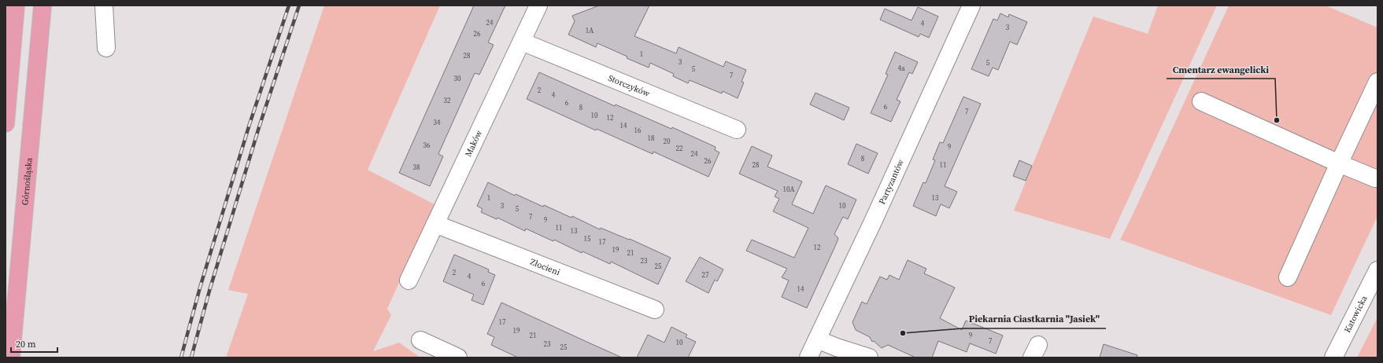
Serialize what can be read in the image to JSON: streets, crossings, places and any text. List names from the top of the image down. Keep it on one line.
{"streets":{"main road":["Górnośląska"],"street":["Storczyków","Maków","Partyzantów","Złocieni","Katowicka"]},"crossings":[["Storczyków","Maków"],["Maków","Złocieni"]],"places":["Cmentarz ewangelicki","Piekarnia Ciastkarnia \"Jasiek\""],"house_numbers":["24","4","3","1A","26","1","28","3","5","4a","5","7","30","2","4","32","6","6","8","7","10","12","34","14","16","18","20","36","9","22","24","8","26","28","11","38","10A","1","13","3","10","5","7","9","11","13","15","17","12","19","21","23","25","2","27","4","6","14","17","19","21","9","7","10","23","25"],"scale_bar":"20 m"}
